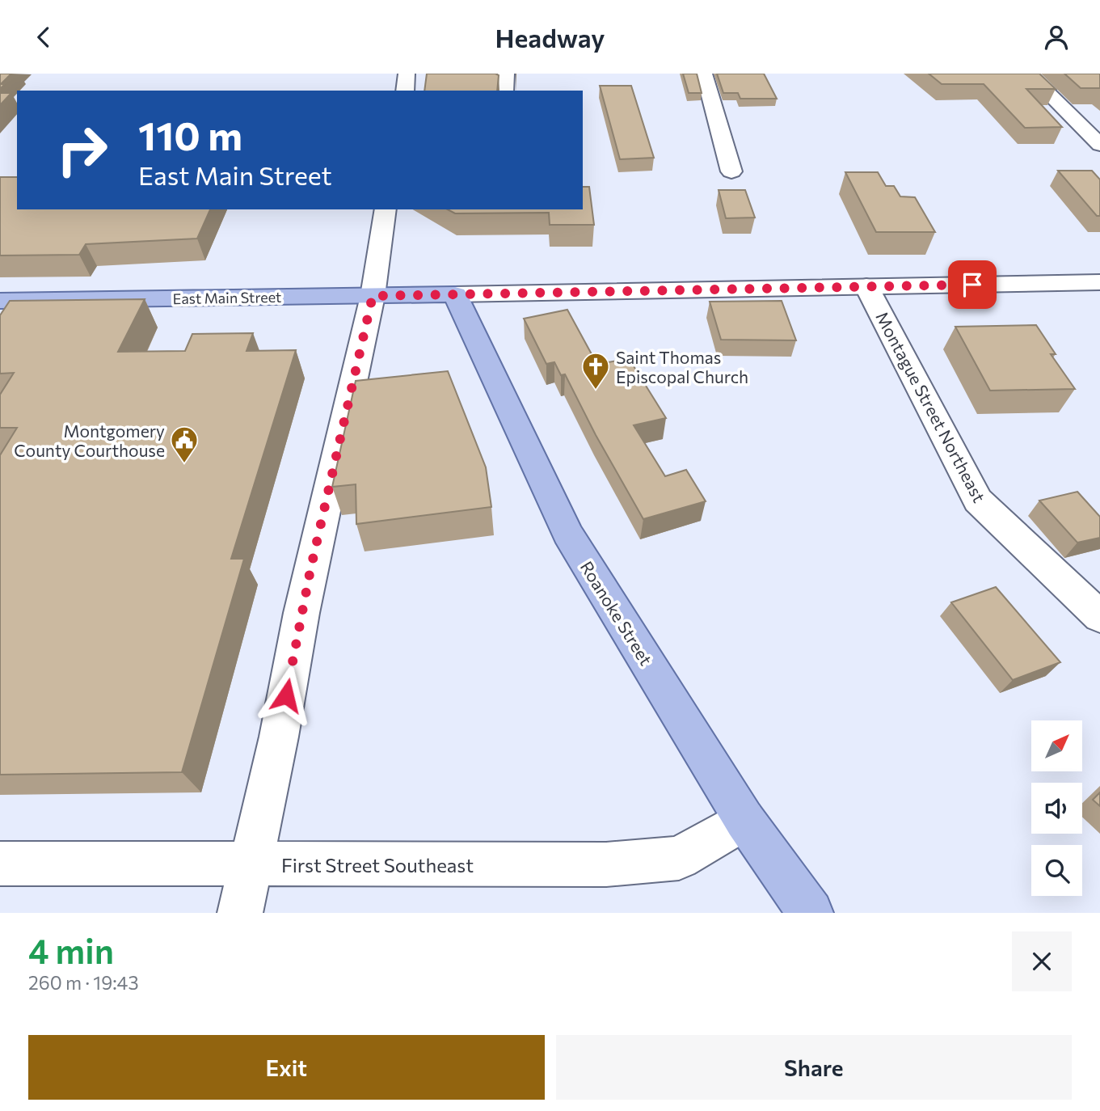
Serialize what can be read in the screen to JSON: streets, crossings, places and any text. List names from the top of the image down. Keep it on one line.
{"streets":{"main road":["East Main Street","Roanoke Street"],"street":["Montague Street Northeast","First Street Southeast"]},"crossings":[["East Main Street","Roanoke Street"],["Roanoke Street","First Street Southeast"]],"places":{"church":["Saint Thomas Episcopal Church"],"public building":["Montgomery County Courthouse"]},"north":"top right","page":{"header":"Headway","turn":["110 m","East Main Street"],"heading":["4 min","260 m · 19:43"],"buttons":["Exit","Share"]}}
